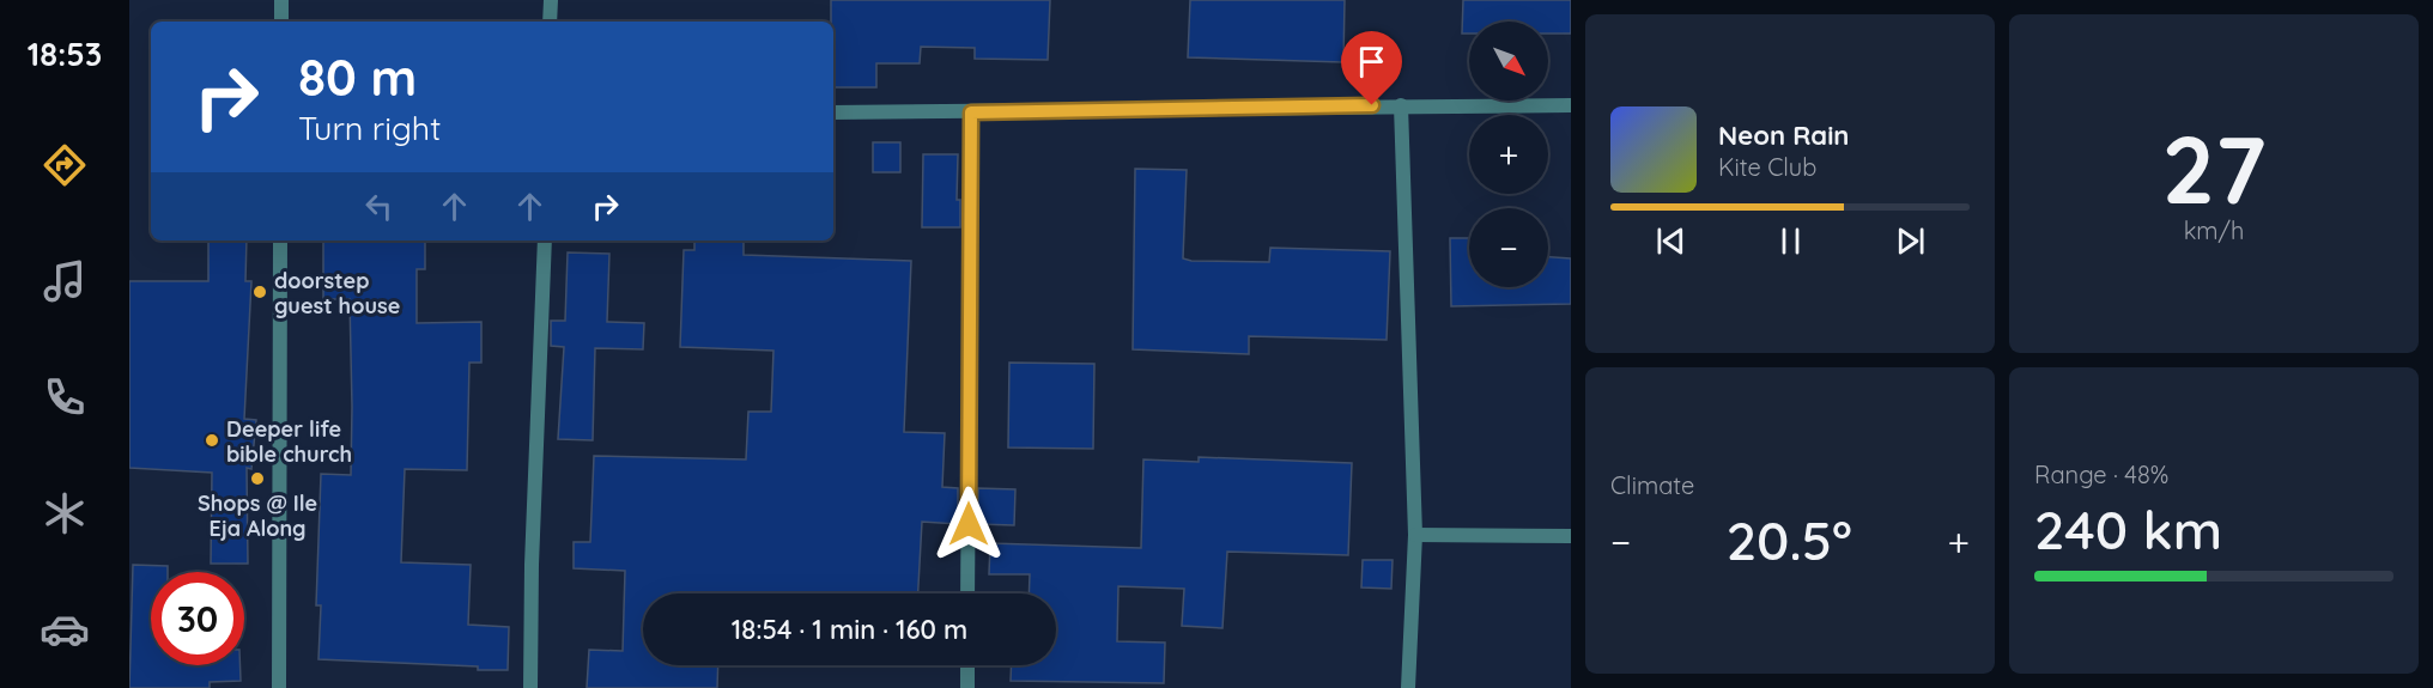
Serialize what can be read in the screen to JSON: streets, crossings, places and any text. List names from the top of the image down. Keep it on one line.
{"places":["doorstep guest house","Deeper life bible church","Shops @ Ile Eja Along"],"north":"bottom right","page":{"tabs":"18:53","tile":[["27","km/h"],"Climate",["Range · 48%","240 km"]],"map_buttons":["+","−"],"turn":["80 m","Turn right"],"song":["Neon Rain","Kite Club"],"heat":["−","20.5°","+"],"limit":"30","trip":"18:54 · 1 min · 160 m"}}
